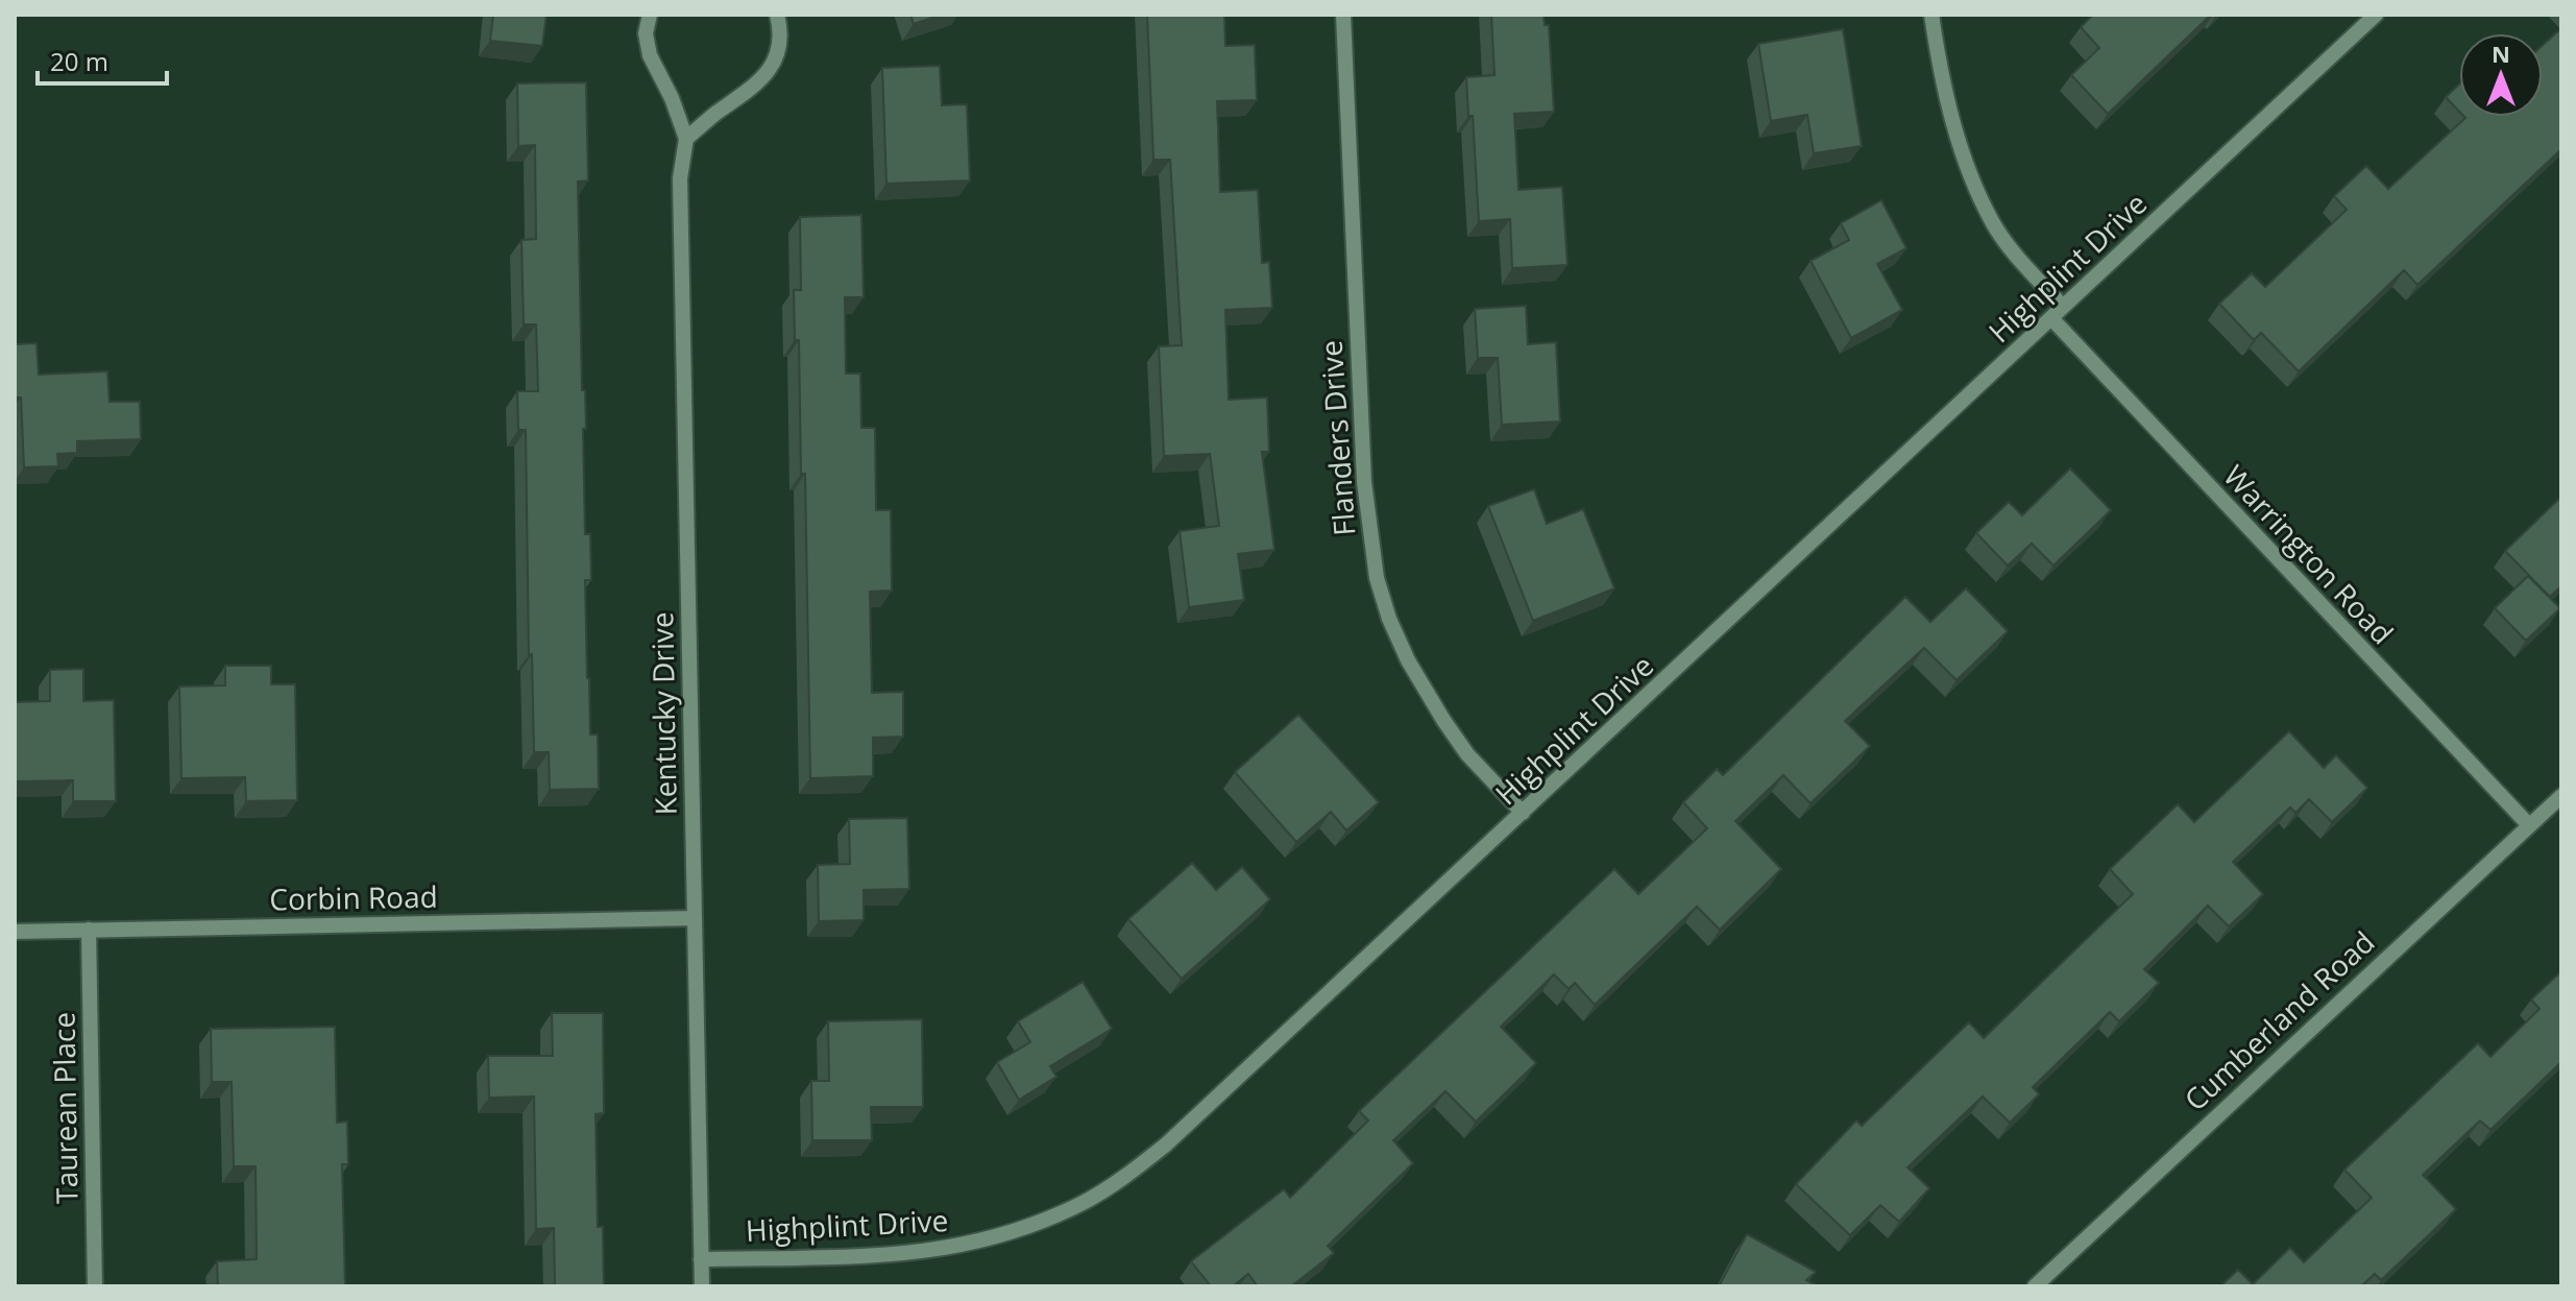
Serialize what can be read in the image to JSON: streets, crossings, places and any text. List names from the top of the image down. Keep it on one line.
{"streets":{"street":["Highplint Drive","Flanders Drive","Warrington Road","Kentucky Drive","Corbin Road","Cumberland Road","Taurean Place"]},"crossings":[["Highplint Drive","Flanders Drive"],["Highplint Drive","Warrington Road"],["Highplint Drive","Kentucky Drive"],["Warrington Road","Cumberland Road"],["Kentucky Drive","Corbin Road"],["Corbin Road","Taurean Place"]],"scale_bar":"20 m","north":"top"}
